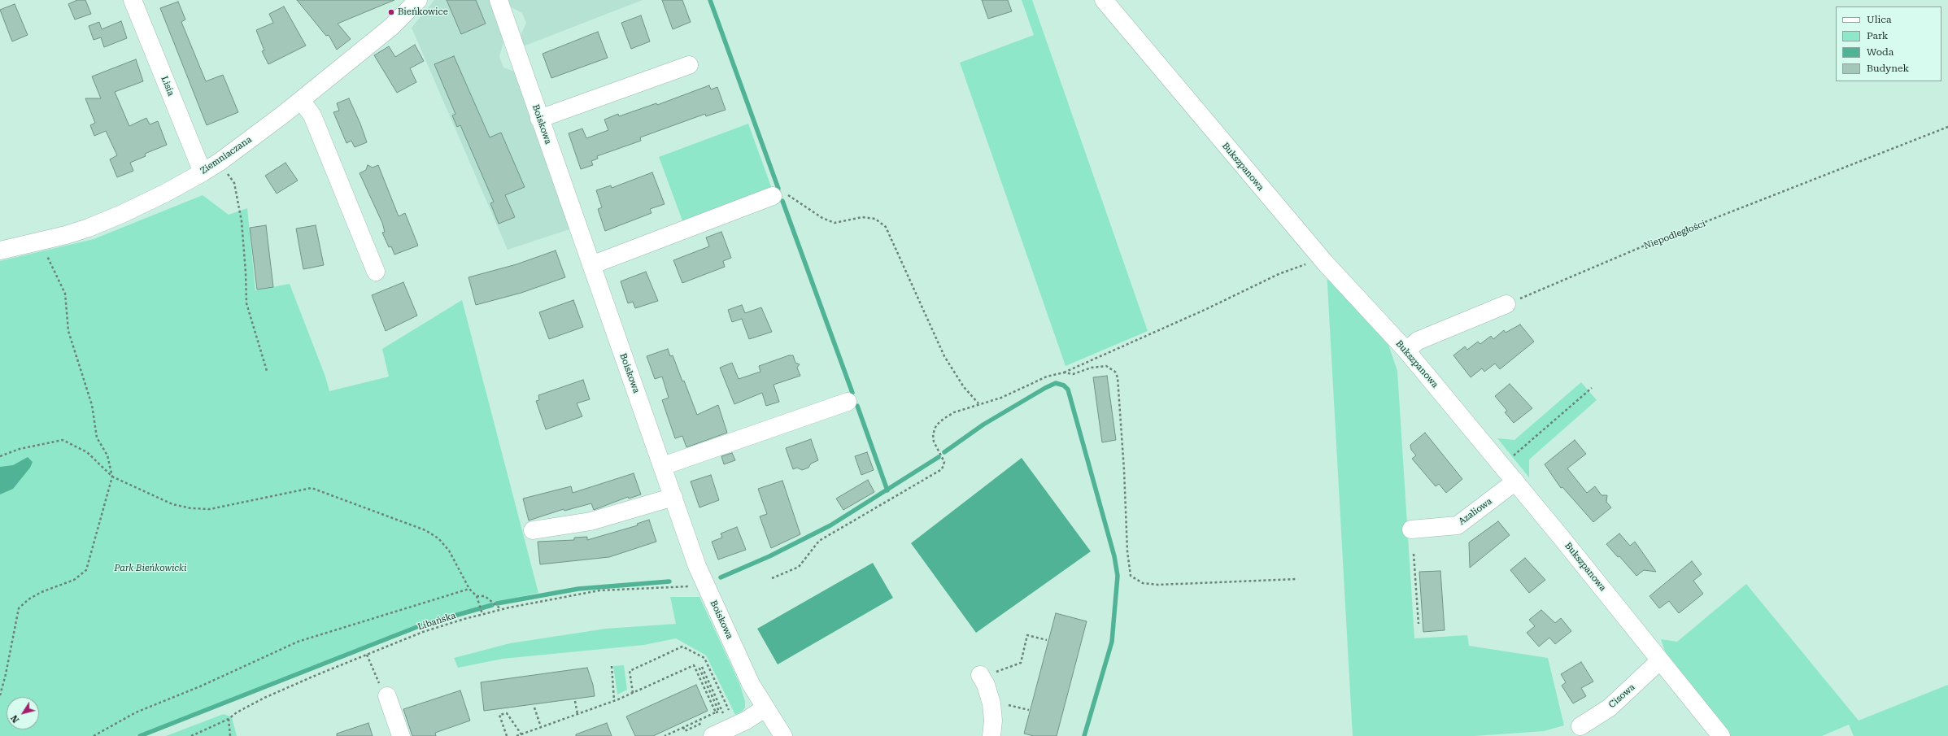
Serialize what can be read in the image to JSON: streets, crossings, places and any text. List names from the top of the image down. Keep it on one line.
{"streets":{"street":["Lisia","Boiskowa","Ziemniaczana","Bukszpanowa","Azaliowa","Cisowa"],"path":["Niepodległości","Libańska"]},"crossings":[["Lisia","Ziemniaczana"],["Boiskowa","Libańska"],["Bukszpanowa","Azaliowa"],["Bukszpanowa","Cisowa"]],"parks":["Park Bieńkowicki"],"places":["Bieńkowice"],"legend":["Ulica","Park","Woda","Budynek"],"north":"bottom left"}
